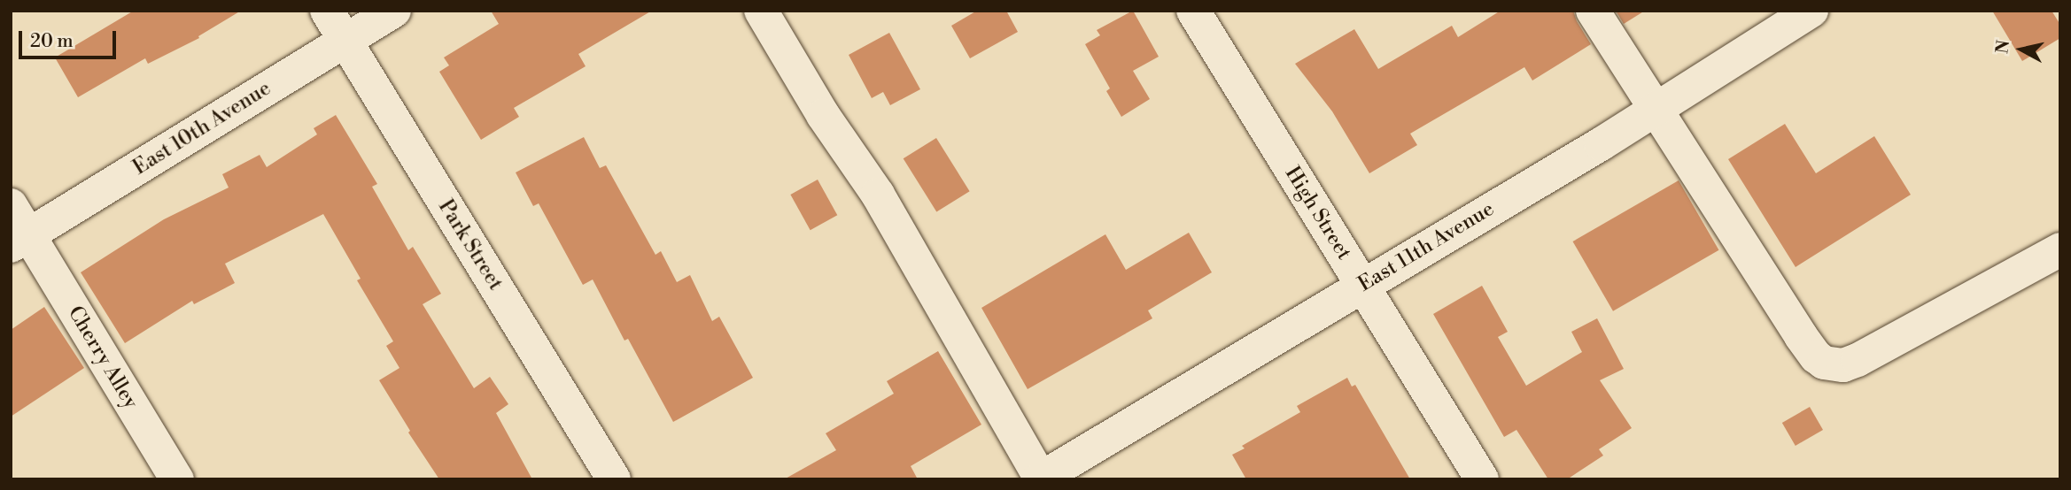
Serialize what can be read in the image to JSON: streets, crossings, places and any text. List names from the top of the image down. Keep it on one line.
{"streets":{"street":["East 10th Avenue","High Street","Park Street","East 11th Avenue","Cherry Alley"]},"crossings":[["East 10th Avenue","Park Street"],["East 10th Avenue","Cherry Alley"],["High Street","East 11th Avenue"]],"scale_bar":"20 m","north":"left"}
